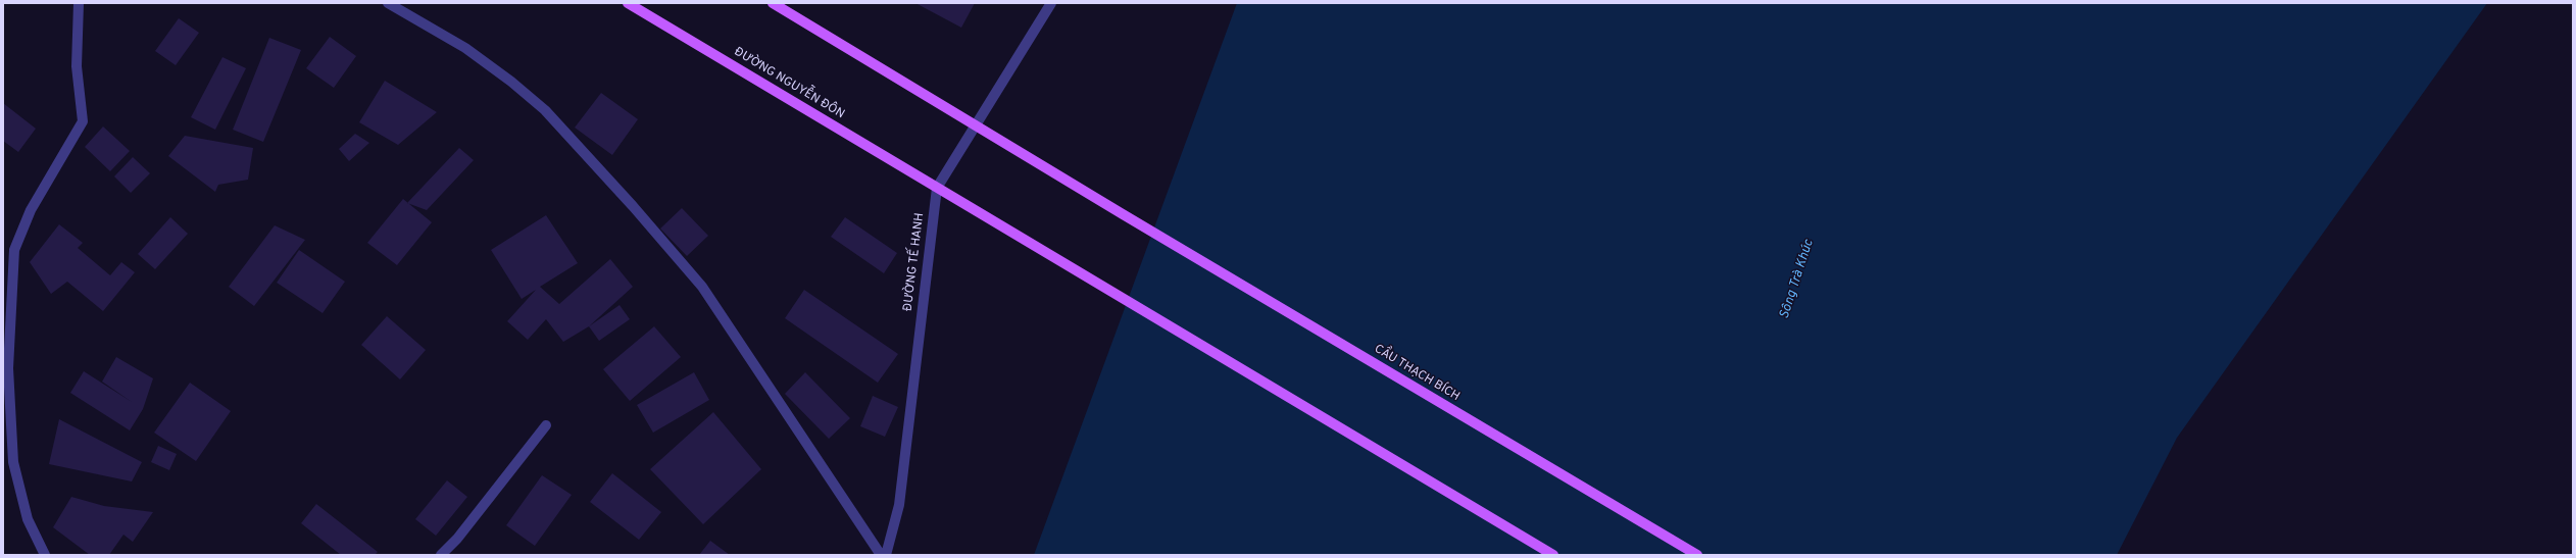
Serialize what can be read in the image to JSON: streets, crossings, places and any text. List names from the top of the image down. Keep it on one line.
{"streets":{"main road":["ĐƯỜNG NGUYỄN ĐÔN","CẦU THẠCH BÍCH"],"street":["ĐƯỜNG TẾ HANH"]},"crossings":[["ĐƯỜNG NGUYỄN ĐÔN","ĐƯỜNG TẾ HANH"],["ĐƯỜNG TẾ HANH","CẦU THẠCH BÍCH"]],"water":["Sông Trà Khúc"]}
